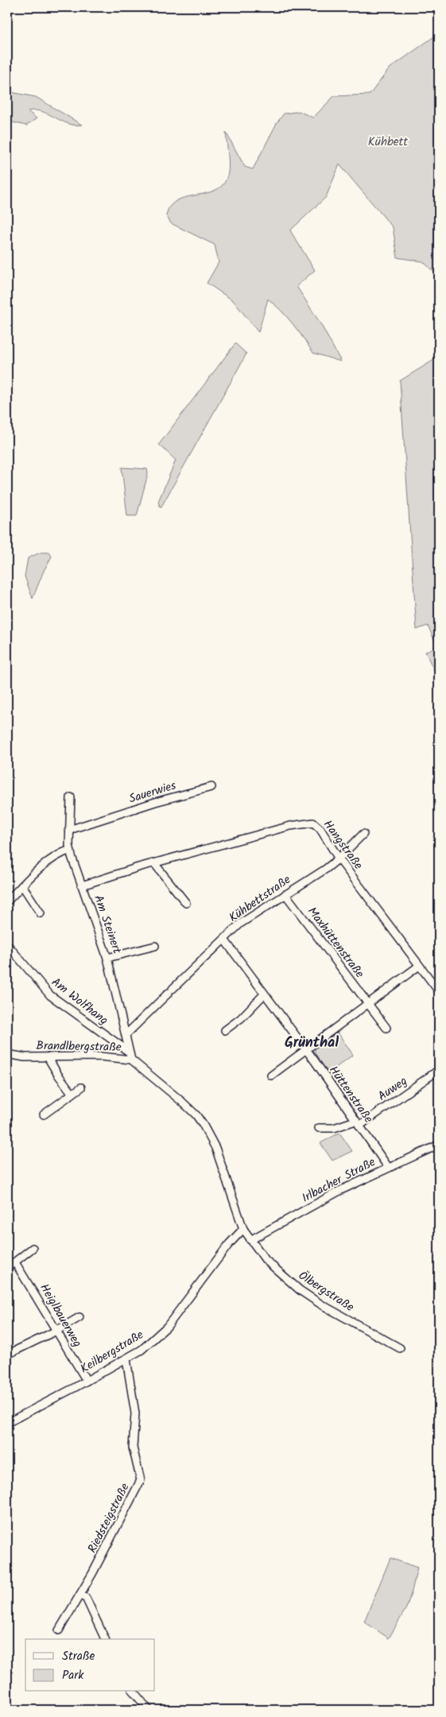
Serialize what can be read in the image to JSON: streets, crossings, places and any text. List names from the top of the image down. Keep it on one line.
{"streets":{"street":["Sauerwies","Hangstraße","Kühbettstraße","Am Steinert","Maxhüttenstraße","Am Wolfhang","Brandlbergstraße","Auweg","Hüttenstraße","Irlbacher Straße","Ölbergstraße","Heiglbauerweg","Keilbergstraße","Riedsteigstraße"]},"crossings":[["Sauerwies","Am Steinert"],["Hangstraße","Kühbettstraße"],["Hangstraße","Am Steinert"],["Kühbettstraße","Am Steinert"],["Kühbettstraße","Maxhüttenstraße"],["Kühbettstraße","Hüttenstraße"],["Am Steinert","Am Wolfhang"],["Am Steinert","Brandlbergstraße"],["Brandlbergstraße","Keilbergstraße"],["Auweg","Hüttenstraße"],["Hüttenstraße","Irlbacher Straße"],["Irlbacher Straße","Ölbergstraße"],["Heiglbauerweg","Keilbergstraße"],["Keilbergstraße","Riedsteigstraße"]],"districts":["Grünthal"],"parks":["Kühbett"],"legend":["Straße","Park"]}
